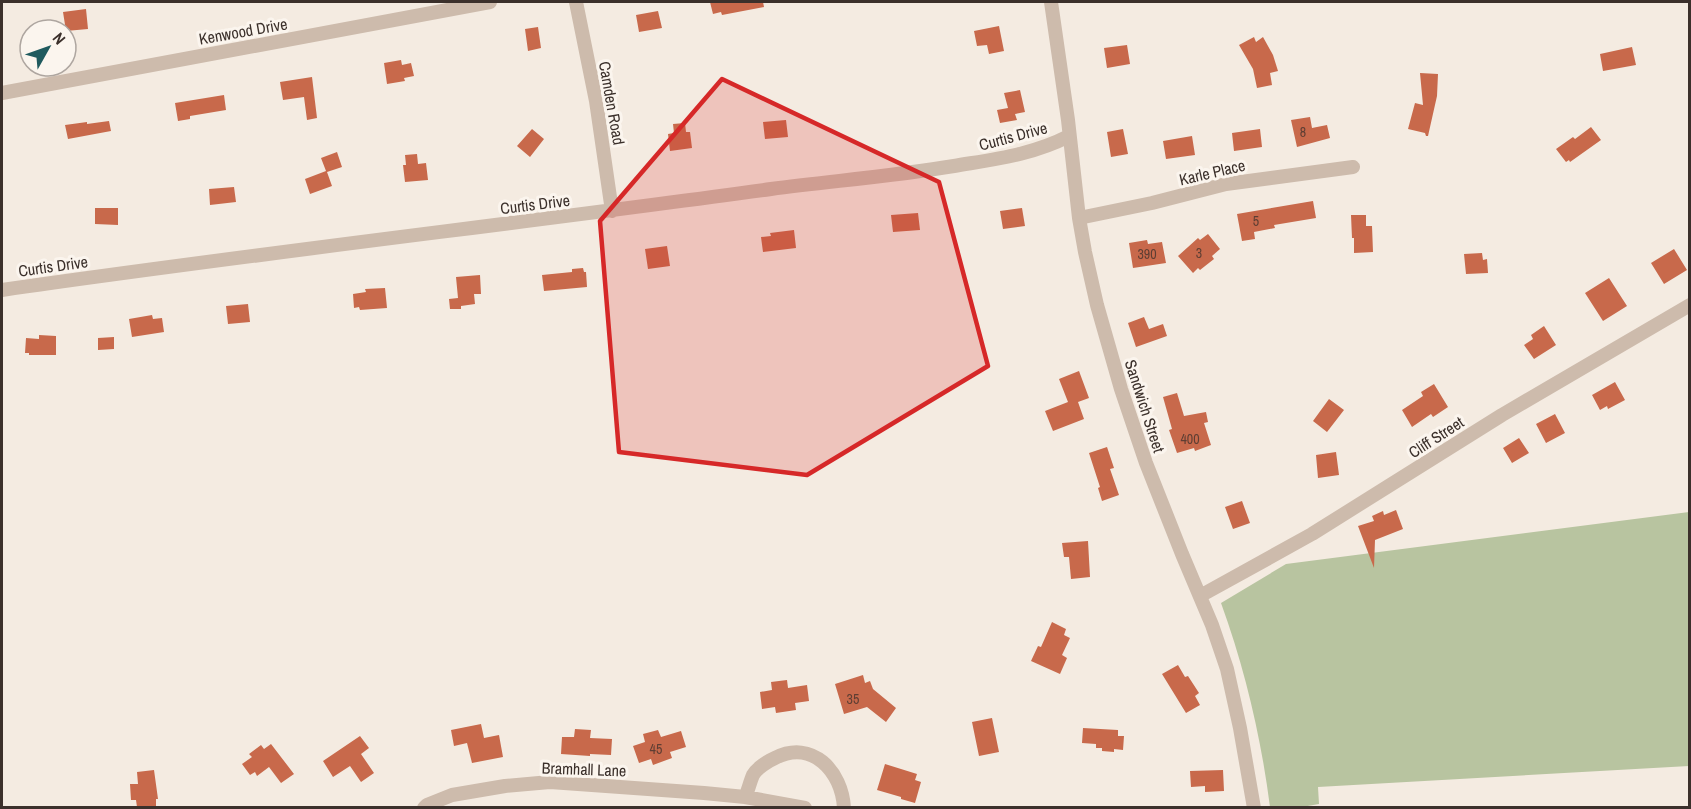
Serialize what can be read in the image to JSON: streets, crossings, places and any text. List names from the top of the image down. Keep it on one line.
{"streets":{"street":["Kenwood Drive","Camden Road","Curtis Drive","Karle Place","Sandwich Street","Cliff Street","Bramhall Lane"]},"crossings":[["Camden Road","Curtis Drive"],["Curtis Drive","Sandwich Street"],["Karle Place","Sandwich Street"],["Sandwich Street","Cliff Street"]],"house_numbers":["8","5","3","390","400","35","45"],"north":"top right"}
